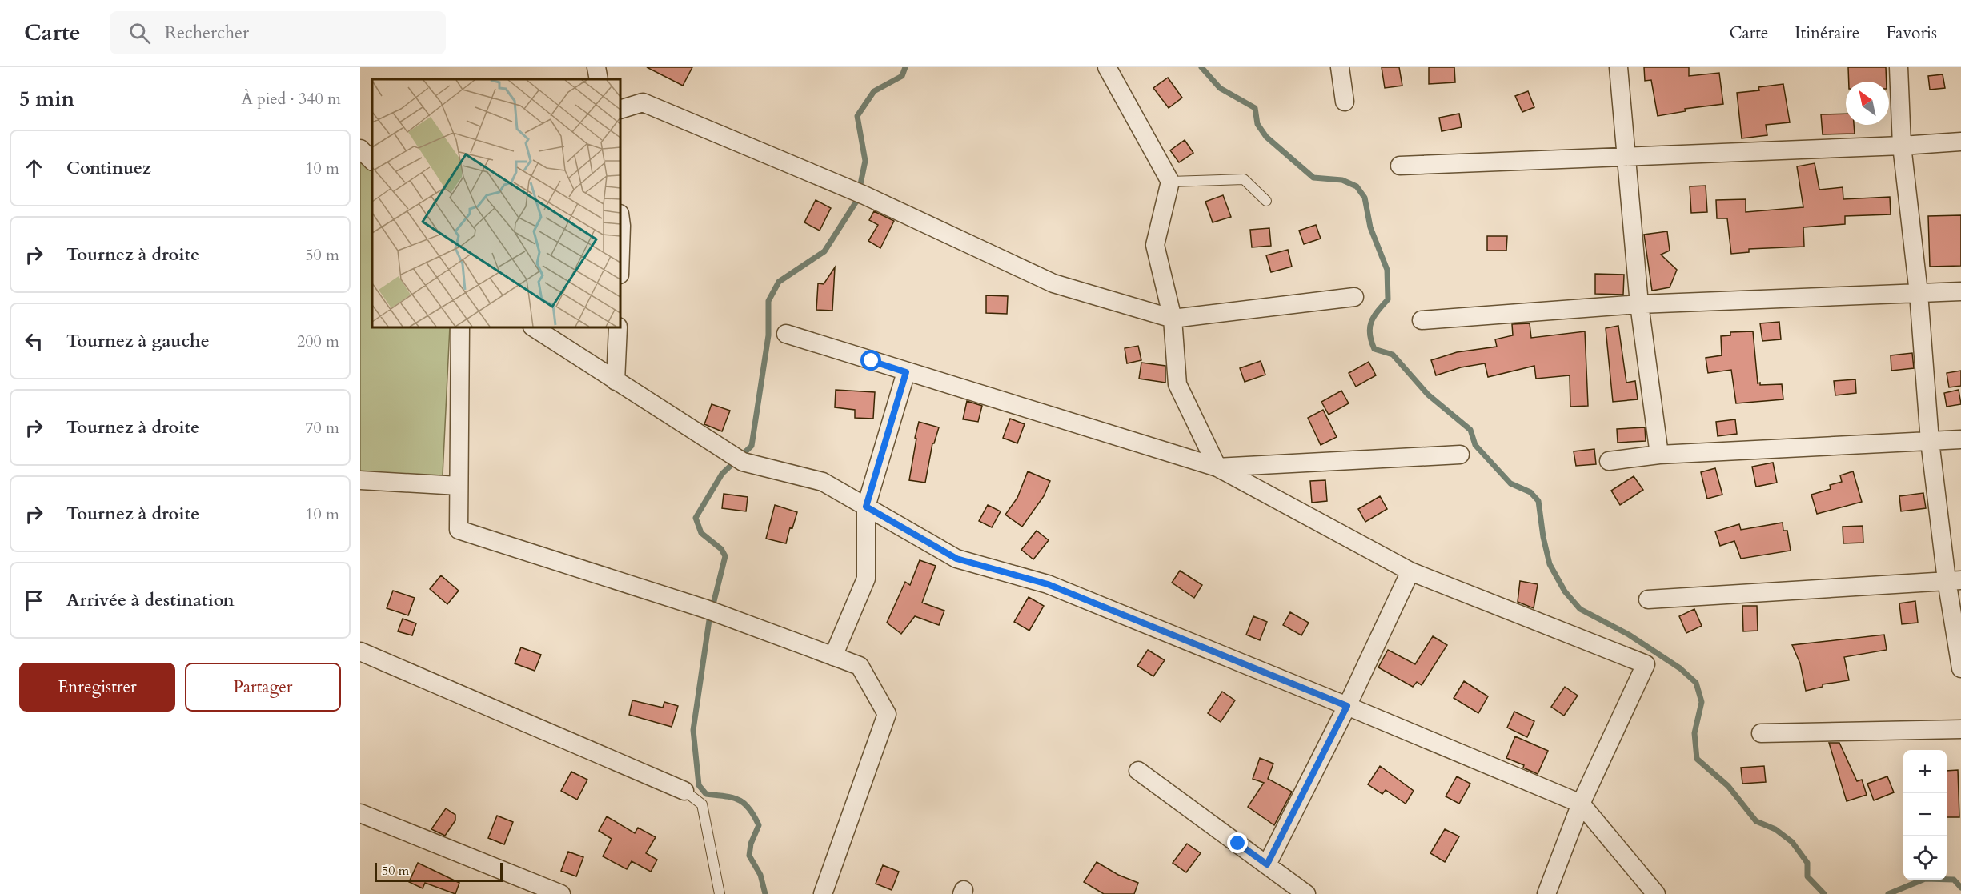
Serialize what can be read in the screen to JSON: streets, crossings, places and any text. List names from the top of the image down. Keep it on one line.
{"scale_bar":"50 m","north":"top left","page":{"header":"Carte","search":"Rechercher","nav":["Carte","Itinéraire","Favoris"],"heading":["5 min","À pied · 340 m"],"list":[["Continuez","10 m"],["Tournez à droite","50 m"],["Tournez à gauche","200 m"],["Tournez à droite","70 m"],["Tournez à droite","10 m"],"Arrivée à destination"],"buttons":["Enregistrer","Partager"],"map_buttons":["+","−"],"scale":"50 m"}}
